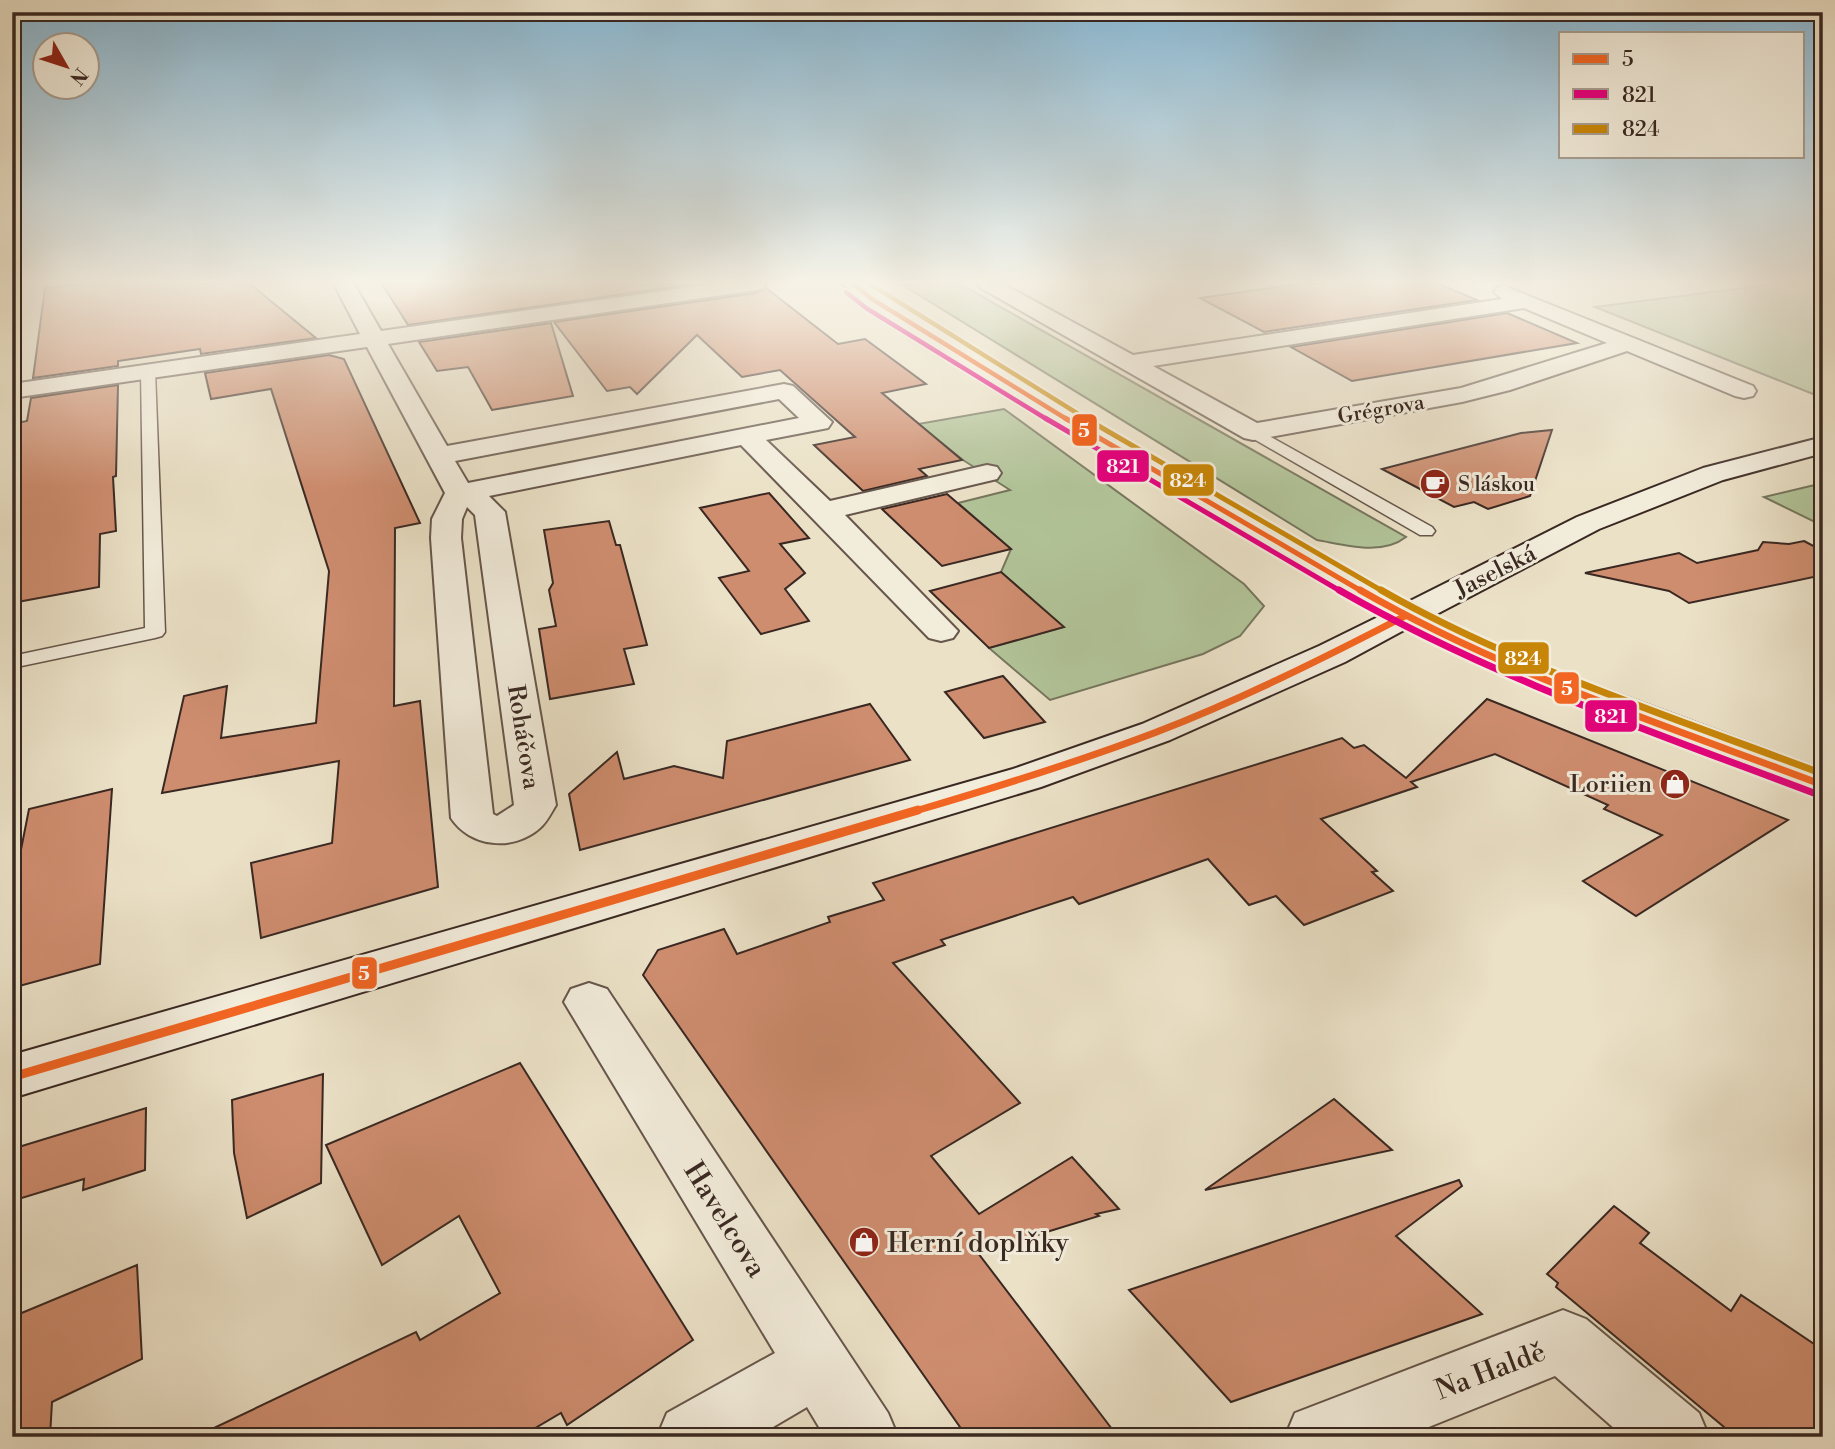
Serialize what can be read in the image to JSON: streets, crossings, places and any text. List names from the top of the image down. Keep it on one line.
{"streets":{"street":["Grégrova","Jaselská","Roháčova","Havelcova","Na Haldě"]},"places":{"cafe":["S láskou"],"shop":["Loriien","Herní doplňky"]},"lines":["transit line 5","transit line 821","transit line 824"],"legend":["5","821","824"],"north":"bottom right"}
